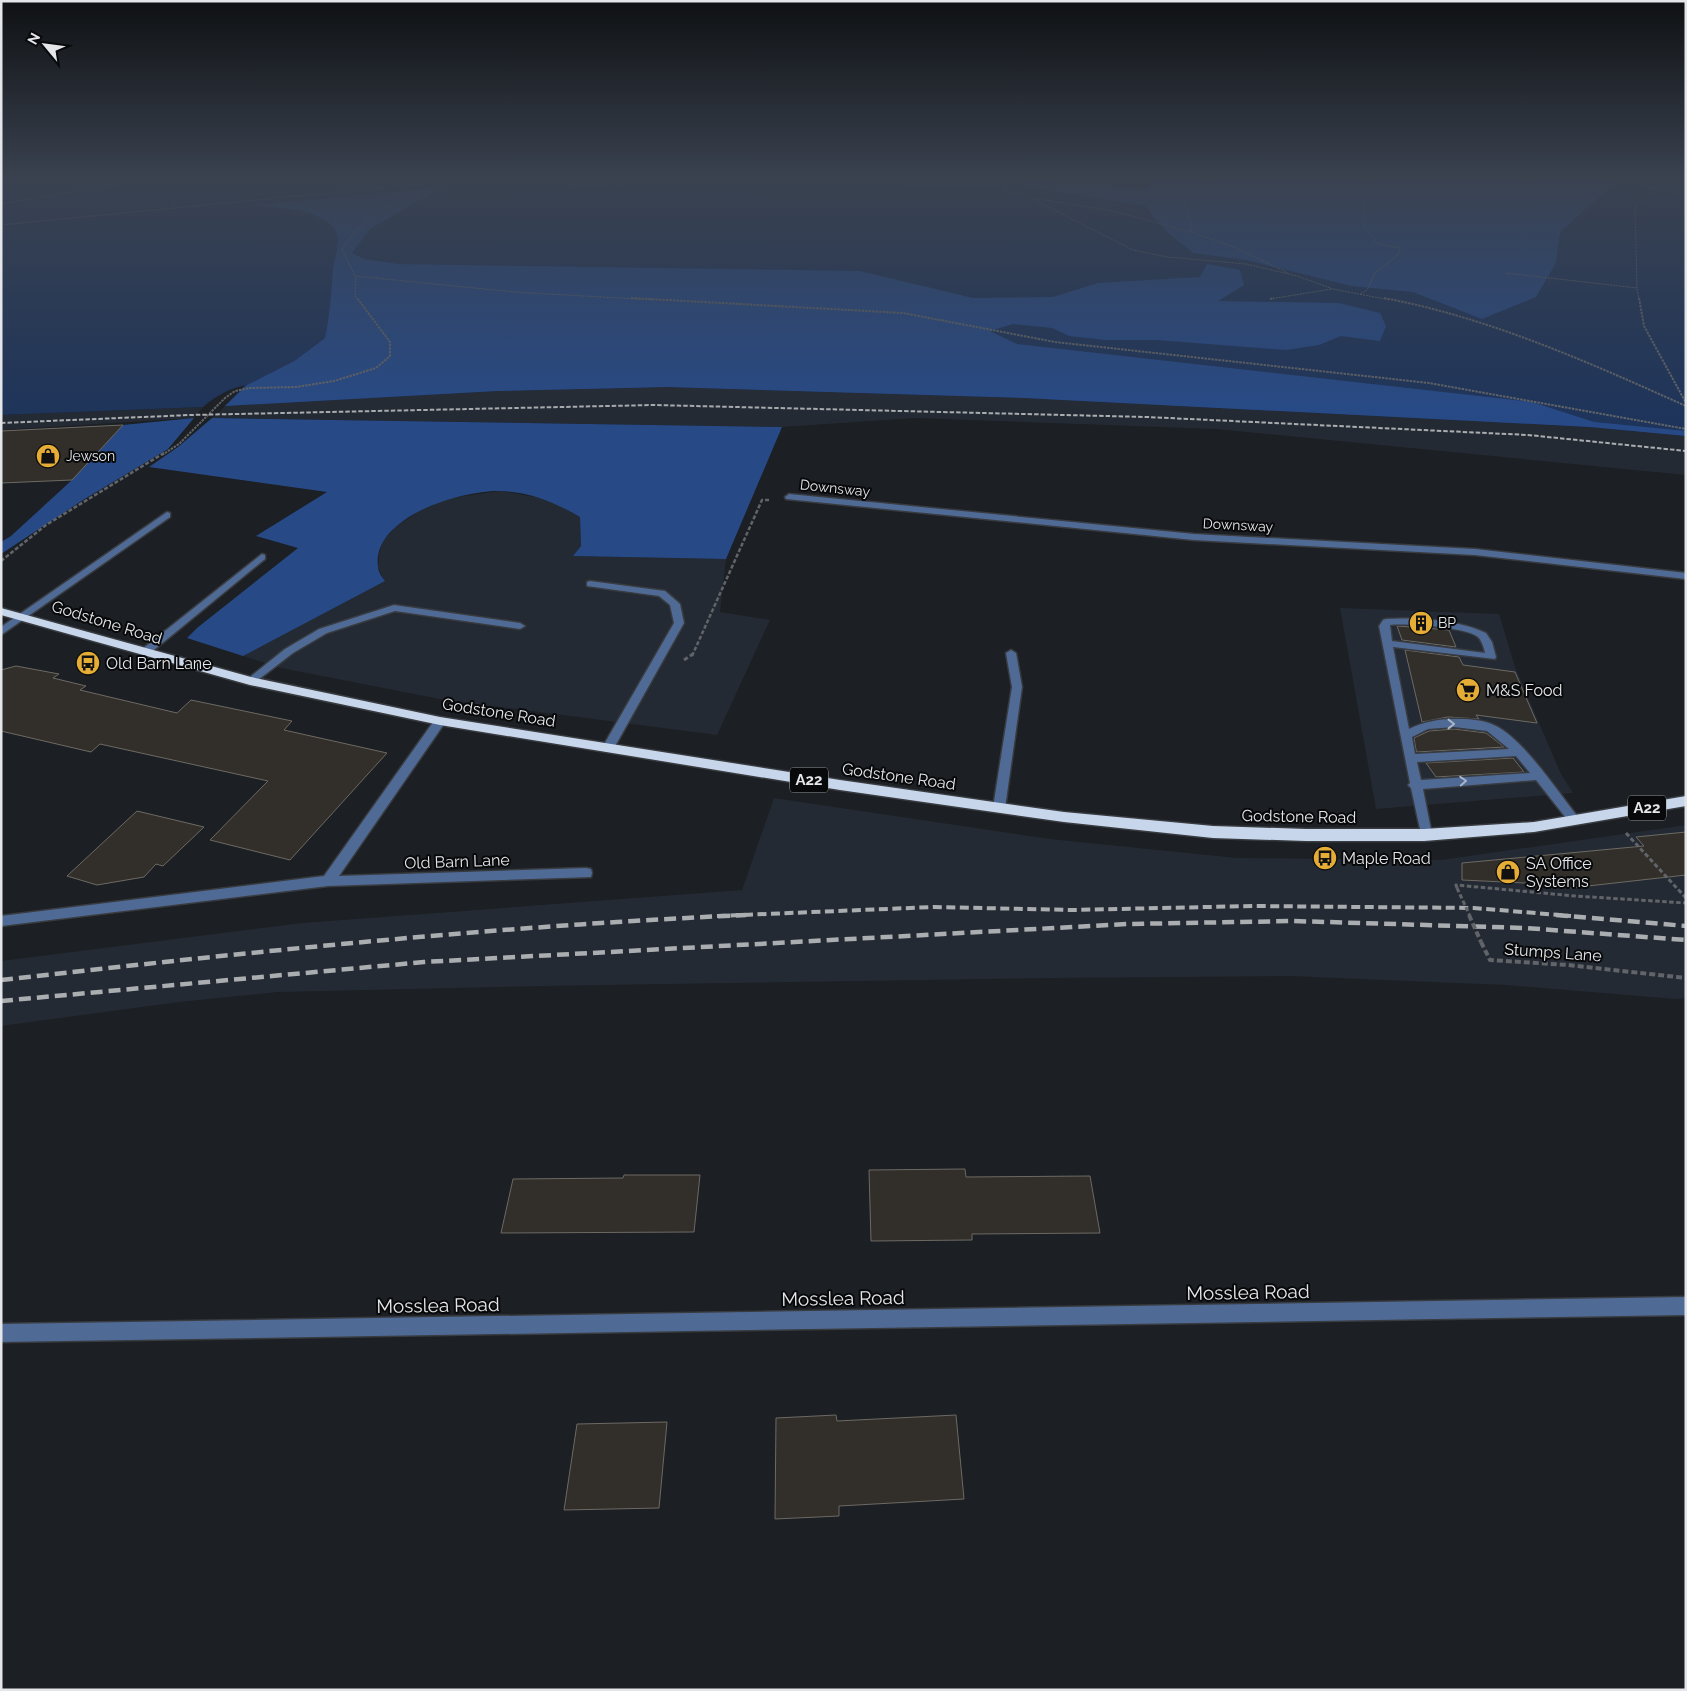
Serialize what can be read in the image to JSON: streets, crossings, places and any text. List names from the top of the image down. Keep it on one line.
{"streets":{"highway":["Godstone Road","A22"],"street":["Downsway","Old Barn Lane","Mosslea Road"],"path":["Stumps Lane"]},"places":{"shop":["Jewson","SA Office Systems"],"building":["BP"],"bus stop":["Old Barn Lane","Maple Road"],"supermarket":["M&S Food"]},"north":"top left"}
